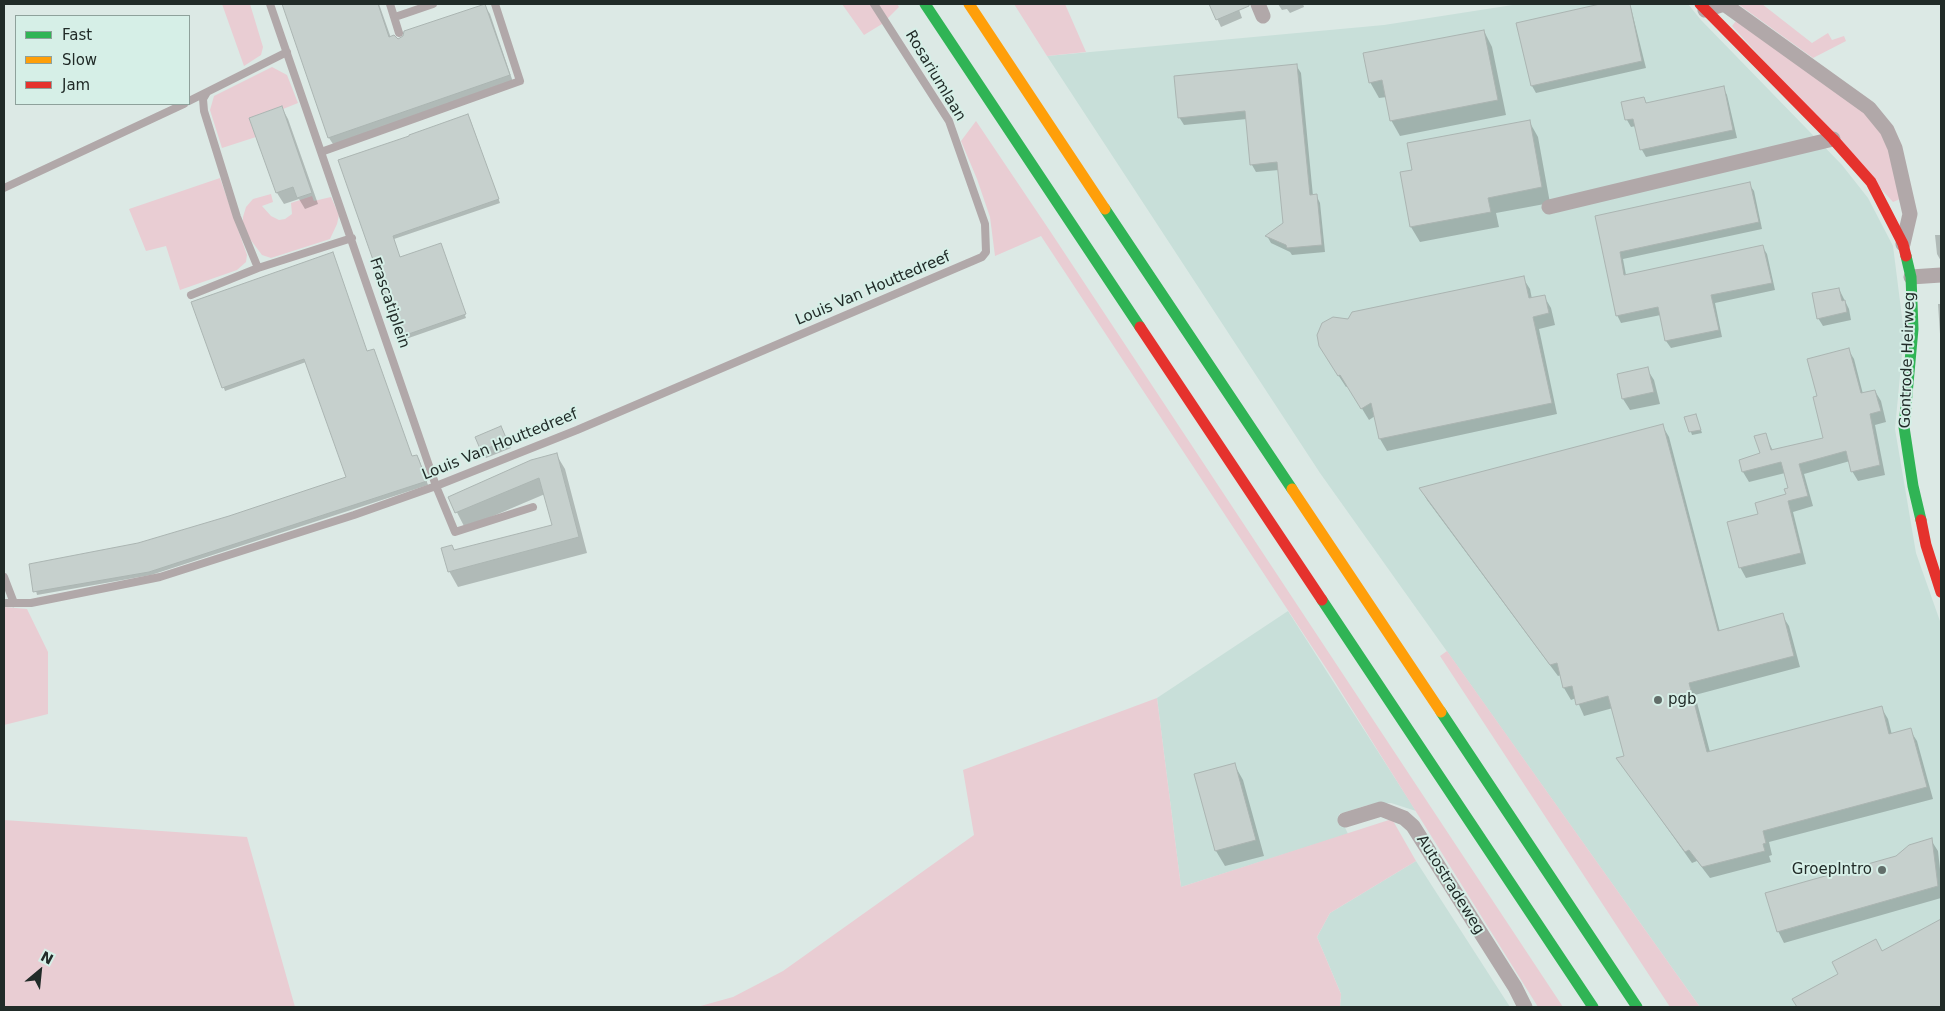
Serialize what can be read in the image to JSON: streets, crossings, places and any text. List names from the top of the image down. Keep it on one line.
{"streets":{"main road":["Gontrode Heirweg"],"street":["Autostradeweg"],"lane":["Rosariumlaan","Louis Van Houttedreef","Frascatiplein"]},"crossings":[["Rosariumlaan","Louis Van Houttedreef"],["Louis Van Houttedreef","Frascatiplein"]],"places":["pgb","GroepIntro"],"legend":["Fast","Slow","Jam"],"north":"top right"}
